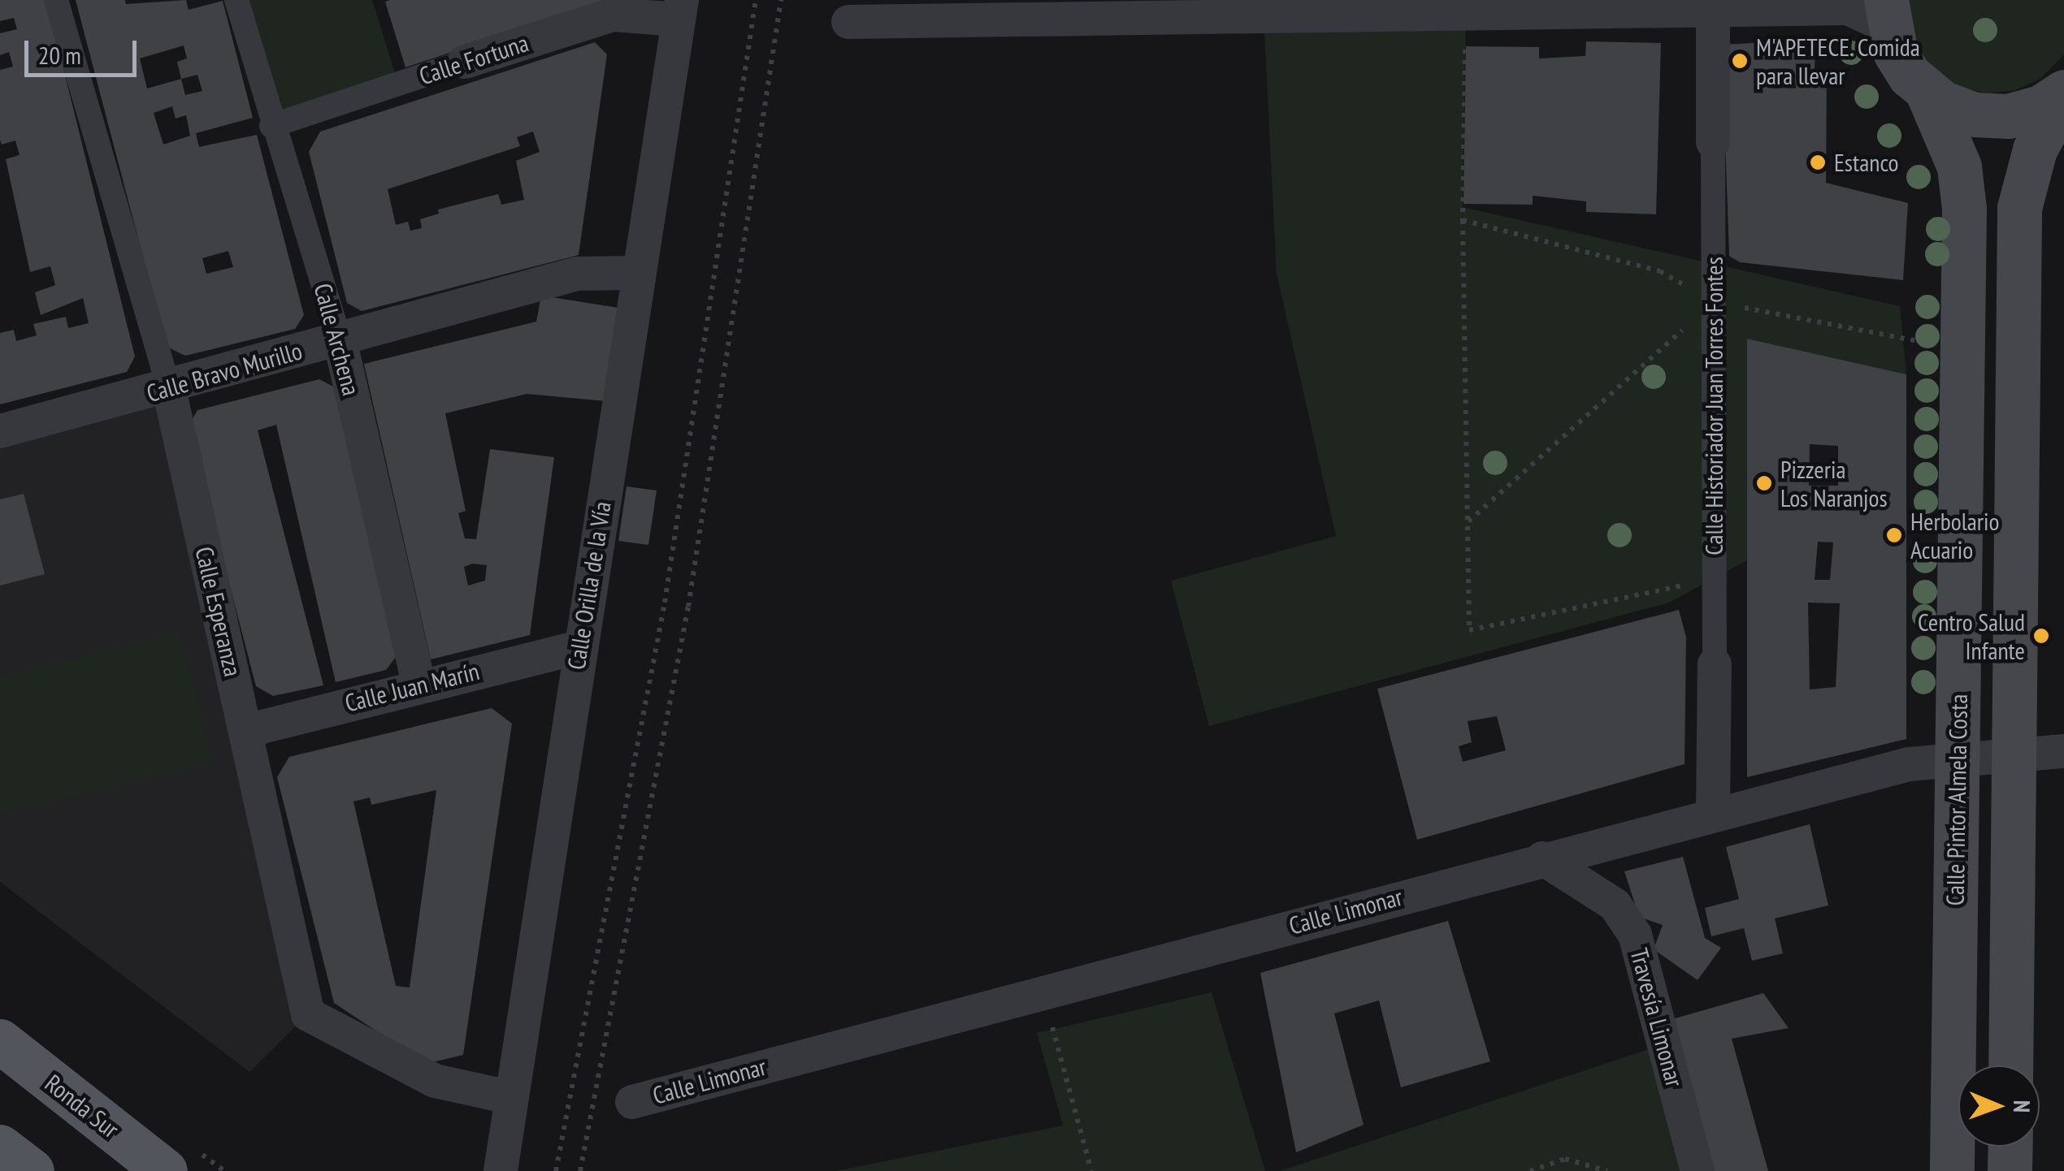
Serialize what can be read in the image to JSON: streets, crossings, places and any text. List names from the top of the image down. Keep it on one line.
{"streets":{"main road":["Calle Pintor Almela Costa","Ronda Sur"],"street":["Calle Fortuna","Calle Archena","Calle Bravo Murillo","Calle Historiador Juan Torres Fontes","Calle Orilla de la Vía","Calle Esperanza","Calle Juan Marín","Calle Limonar","Travesía Limonar"]},"crossings":[["Calle Fortuna","Calle Archena"],["Calle Fortuna","Calle Orilla de la Vía"],["Calle Archena","Calle Bravo Murillo"],["Calle Archena","Calle Juan Marín"],["Calle Bravo Murillo","Calle Orilla de la Vía"],["Calle Bravo Murillo","Calle Esperanza"],["Calle Historiador Juan Torres Fontes","Calle Limonar"],["Calle Orilla de la Vía","Calle Esperanza"],["Calle Orilla de la Vía","Calle Juan Marín"],["Calle Esperanza","Calle Juan Marín"],["Calle Pintor Almela Costa","Calle Limonar"],["Calle Limonar","Travesía Limonar"]],"places":["M'APETECE. Comida para llevar","Estanco","Pizzeria Los Naranjos","Herbolario Acuario","Centro Salud Infante"],"scale_bar":"20 m","north":"right"}
